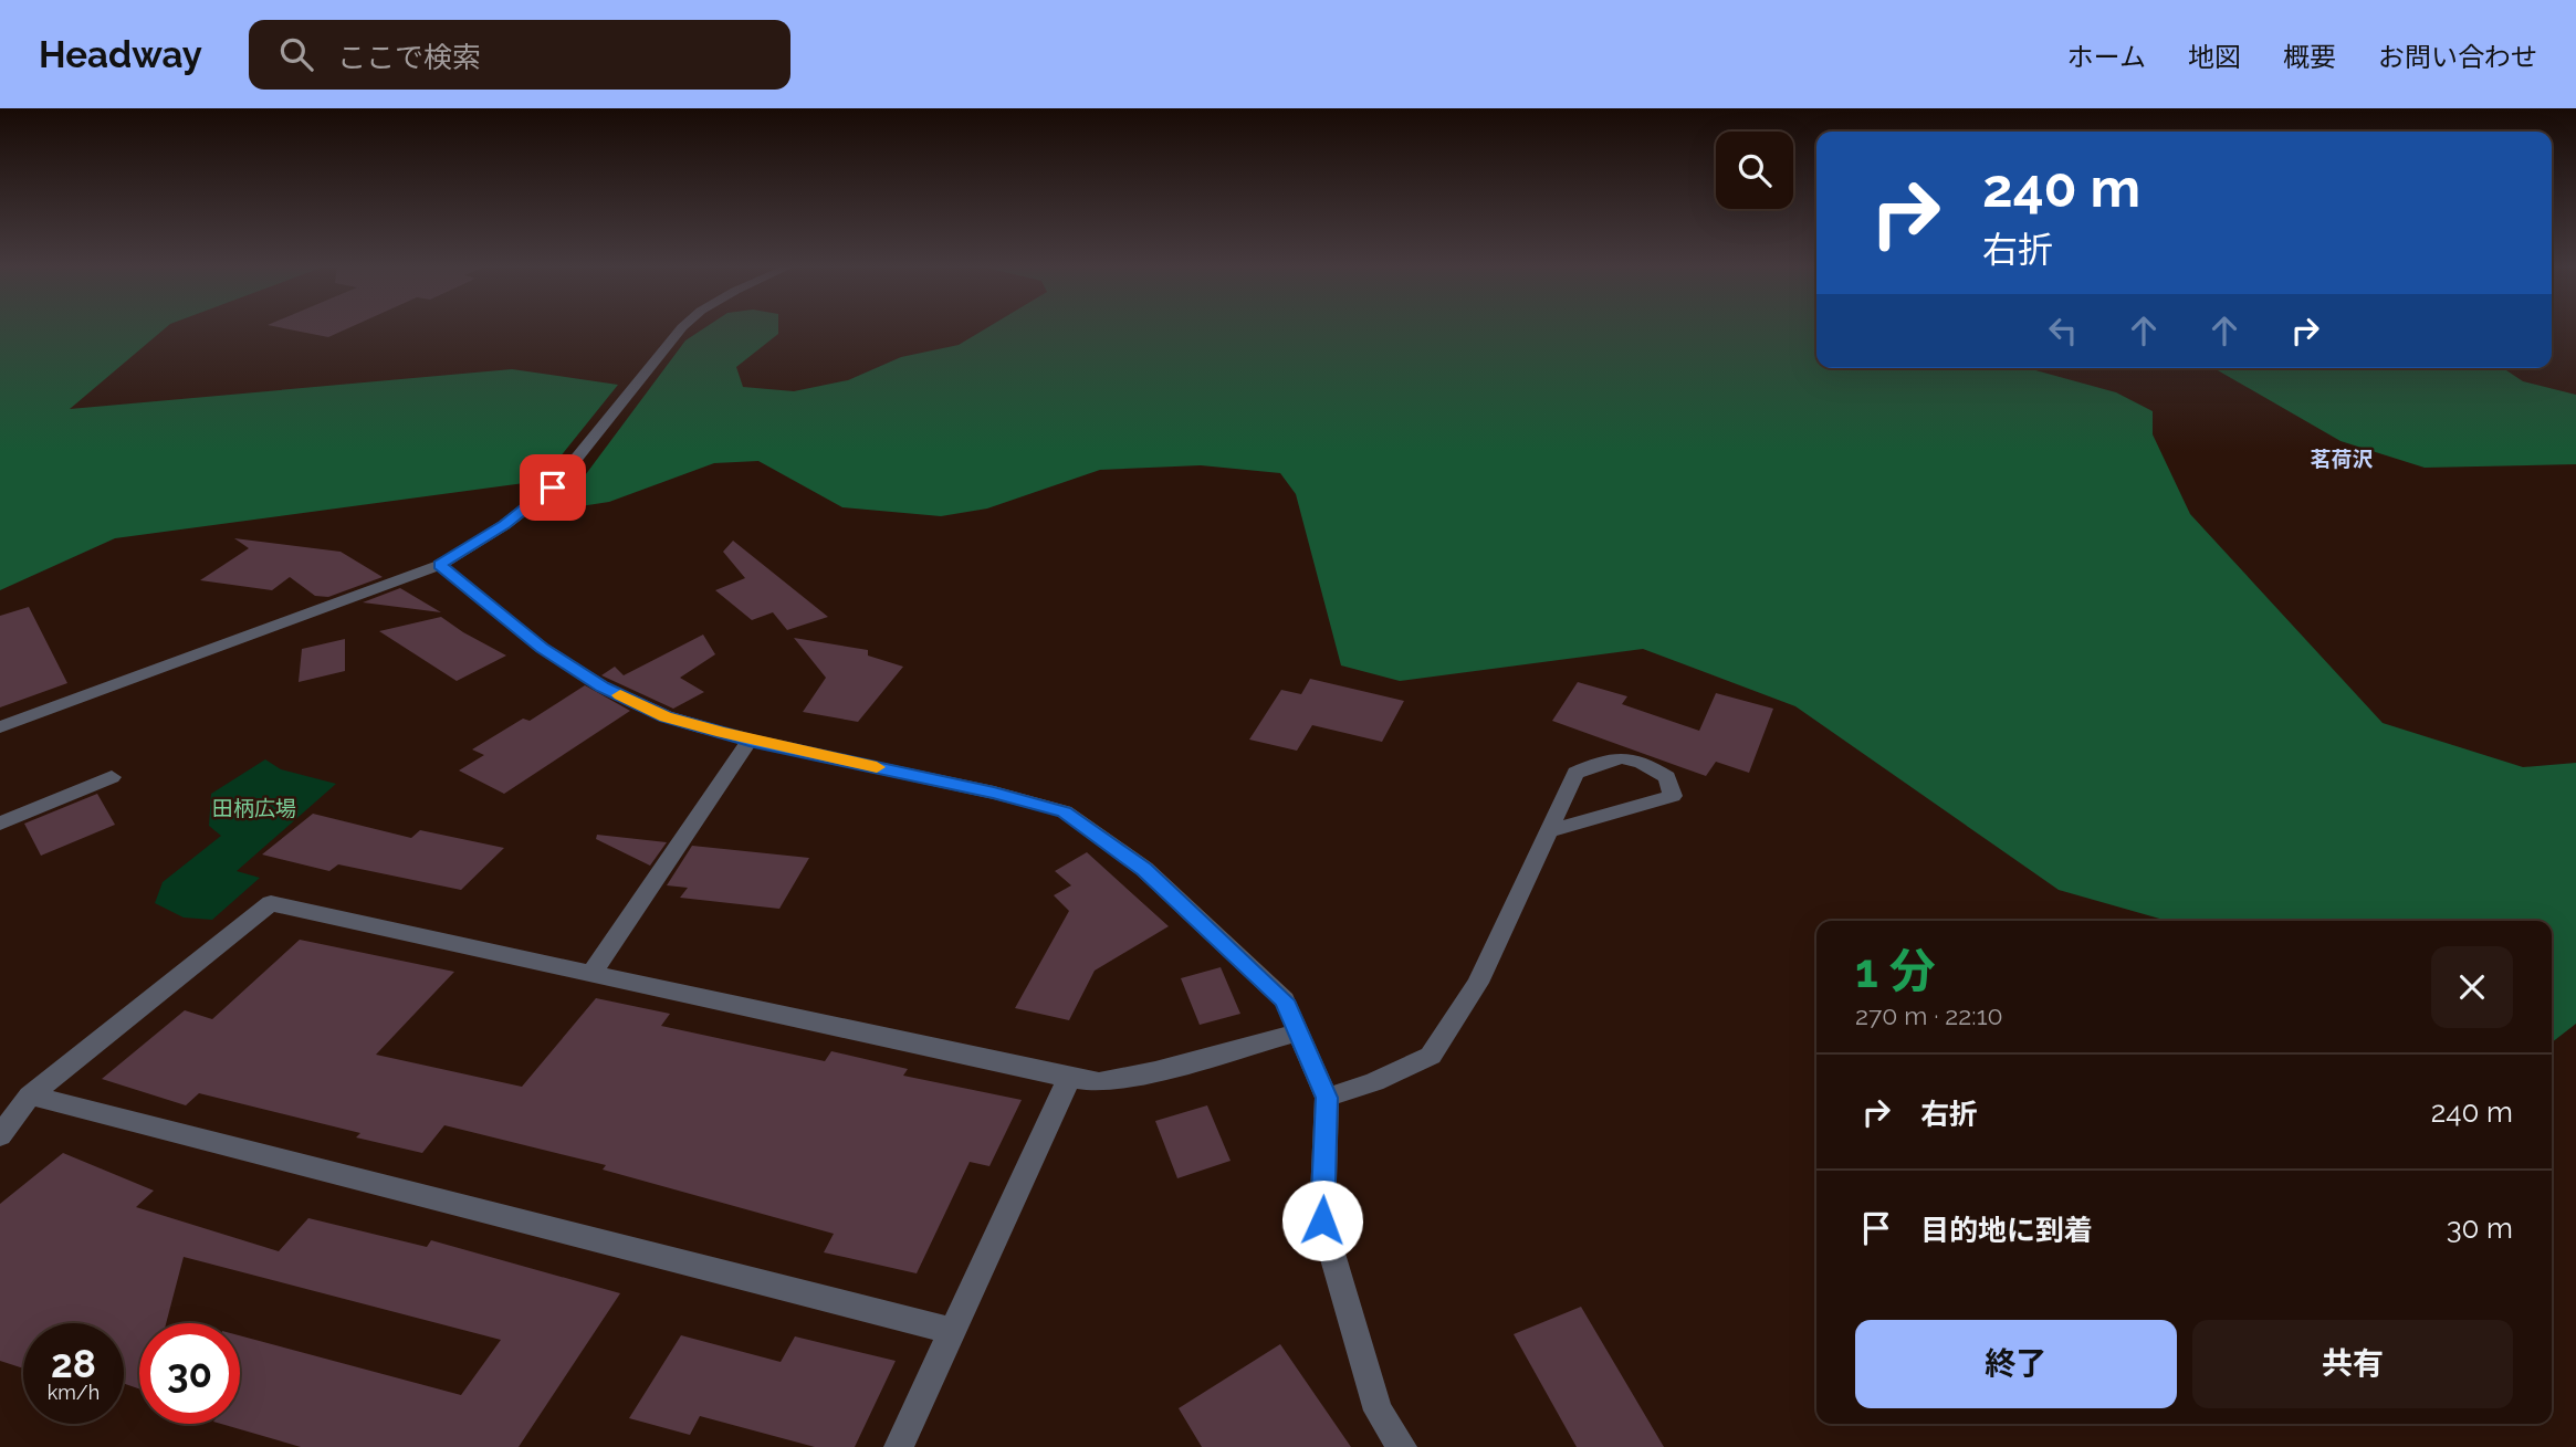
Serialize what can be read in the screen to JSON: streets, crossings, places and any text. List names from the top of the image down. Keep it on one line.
{"districts":["茗荷沢"],"parks":["田柄広場"],"page":{"header":"Headway","search":"ここで検索","nav":["ホーム","地図","概要","お問い合わせ"],"turn":["240 m","右折"],"heading":["1 分","270 m · 22:10"],"list":[{"name":"右折","value":"240 m"},{"name":"目的地に到着","value":"30 m"}],"buttons":["終了","共有"],"speed":"28 km/h","limit":"30"}}
